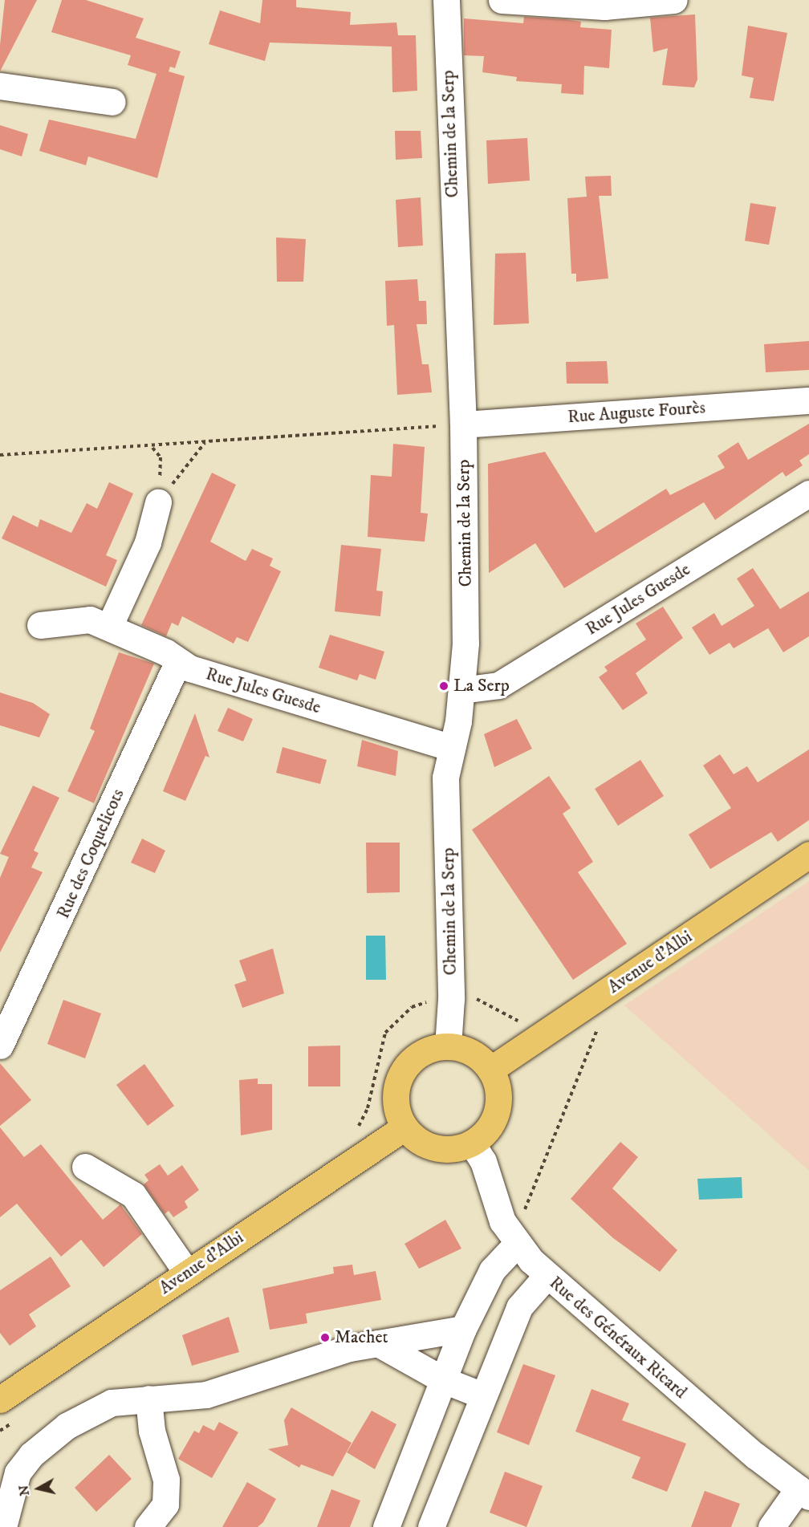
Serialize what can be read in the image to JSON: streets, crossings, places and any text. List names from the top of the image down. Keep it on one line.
{"streets":{"main road":["Avenue d'Albi"],"street":["Chemin de la Serp","Rue Auguste Fourès","Rue Jules Guesde","Rue des Coquelicots","Rue des Généraux Ricard"]},"crossings":[["Chemin de la Serp","Rue Auguste Fourès"],["Chemin de la Serp","Rue Jules Guesde"],["Chemin de la Serp","Avenue d'Albi"],["Chemin de la Serp","Rue des Généraux Ricard"],["Rue Jules Guesde","Rue des Coquelicots"],["Avenue d'Albi","Rue des Généraux Ricard"]],"places":["La Serp","Machet"],"north":"left"}
